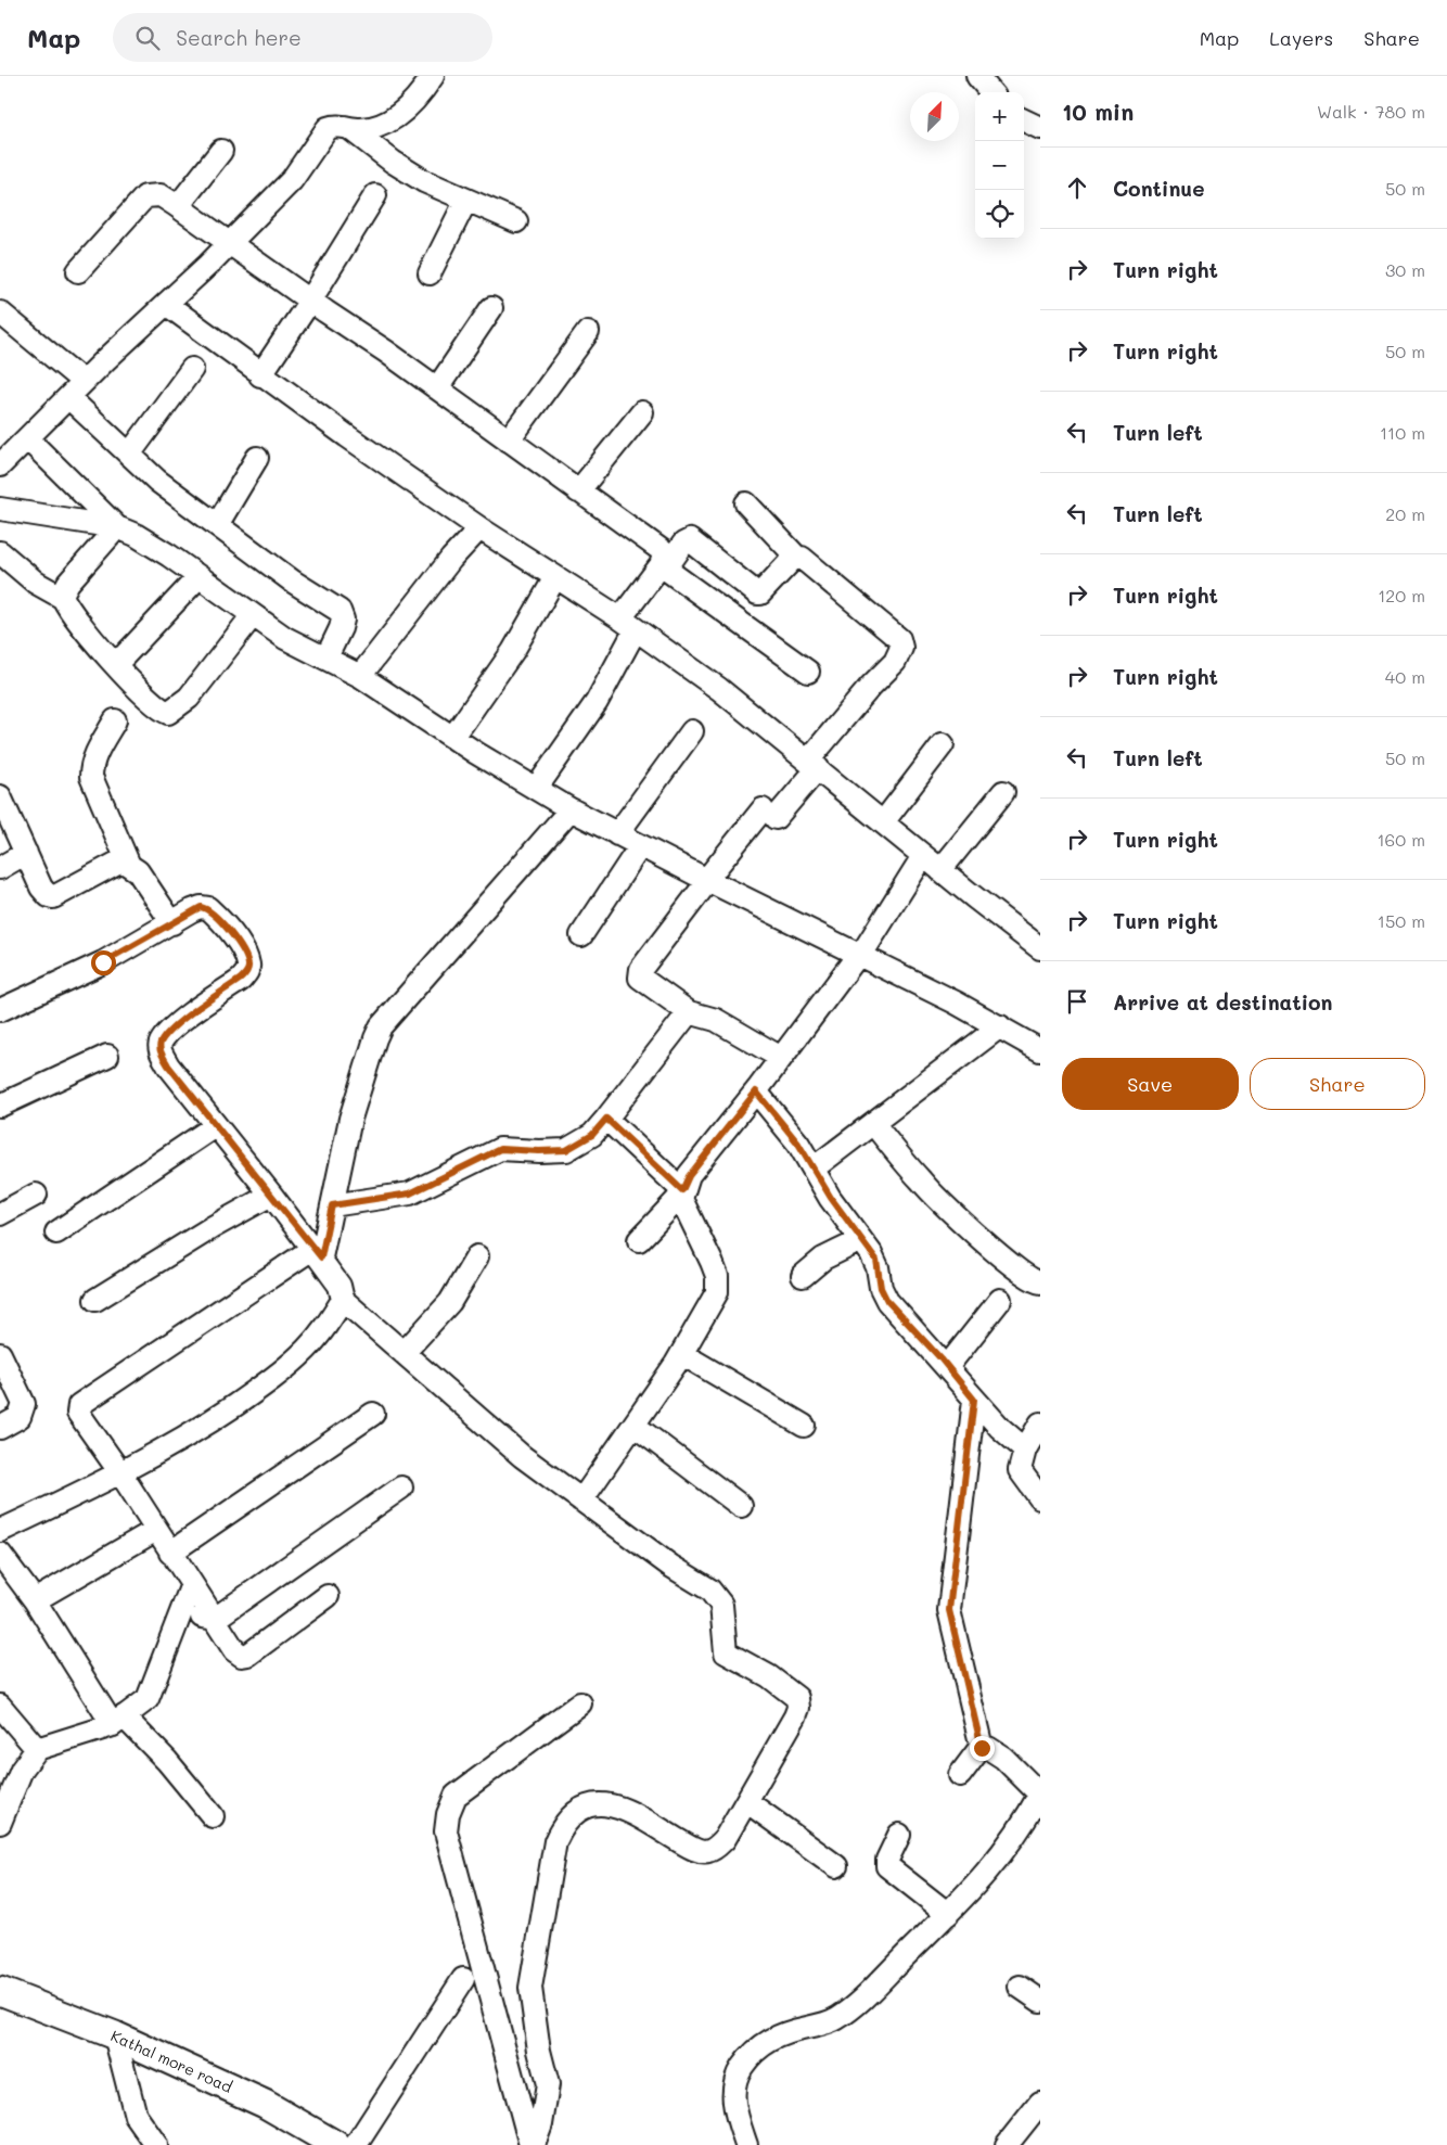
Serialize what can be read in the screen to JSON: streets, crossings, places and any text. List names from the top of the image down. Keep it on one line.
{"streets":{"main road":["Kathal more road"]},"north":"top right","page":{"header":"Map","search":"Search here","nav":["Map","Layers","Share"],"heading":["10 min","Walk · 780 m"],"map_buttons":["+","−"],"list":[["Continue","50 m"],["Turn right","30 m"],["Turn right","50 m"],["Turn left","110 m"],["Turn left","20 m"],["Turn right","120 m"],["Turn right","40 m"],["Turn left","50 m"],["Turn right","160 m"],["Turn right","150 m"],"Arrive at destination"],"buttons":["Save","Share"]}}
